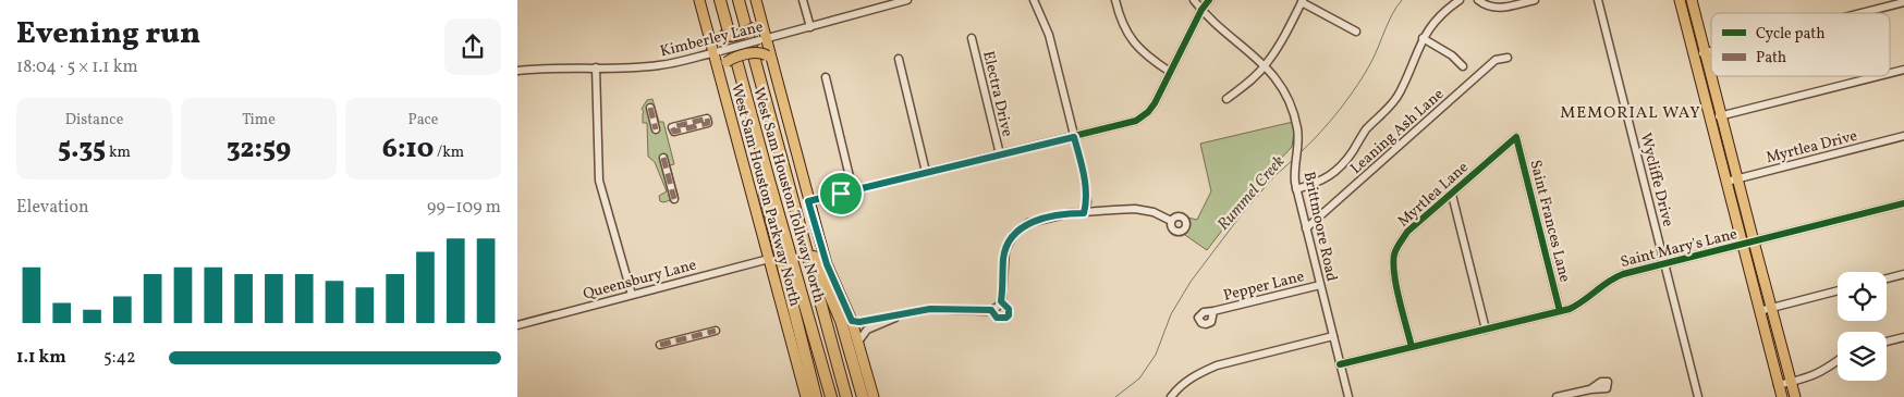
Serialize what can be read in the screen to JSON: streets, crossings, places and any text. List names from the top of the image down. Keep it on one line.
{"streets":{"highway":["West Sam Houston Tollway North"],"main road":["West Sam Houston Parkway North"],"street":["Kimberley Lane","Electra Drive","Leaning Ash Lane","Myrtlea Drive","Wycliffe Drive","Myrtlea Lane","Saint Frances Lane","Brittmoore Road","Saint Mary's Lane","Queensbury Lane","Pepper Lane"]},"crossings":[["Kimberley Lane","West Sam Houston Parkway North"],["Leaning Ash Lane","Brittmoore Road"],["Wycliffe Drive","Saint Mary's Lane"],["Myrtlea Lane","Saint Frances Lane"],["Myrtlea Lane","Saint Mary's Lane"],["West Sam Houston Parkway North","Queensbury Lane"],["Saint Frances Lane","Saint Mary's Lane"],["Brittmoore Road","Saint Mary's Lane"],["Brittmoore Road","Pepper Lane"]],"districts":["MEMORIAL WAY"],"water":["Rummel Creek"],"legend":["Cycle path","Path"],"page":{"heading":["Evening run","18:04 · 5 × 1.1 km"],"stats":[["Distance","5.35 km"],["Time","32:59"],["Pace","6:10 /km"]],"chart":["Elevation","99–109 m"],"list":[{"name":"1.1 km","note":"5:42"}]}}
